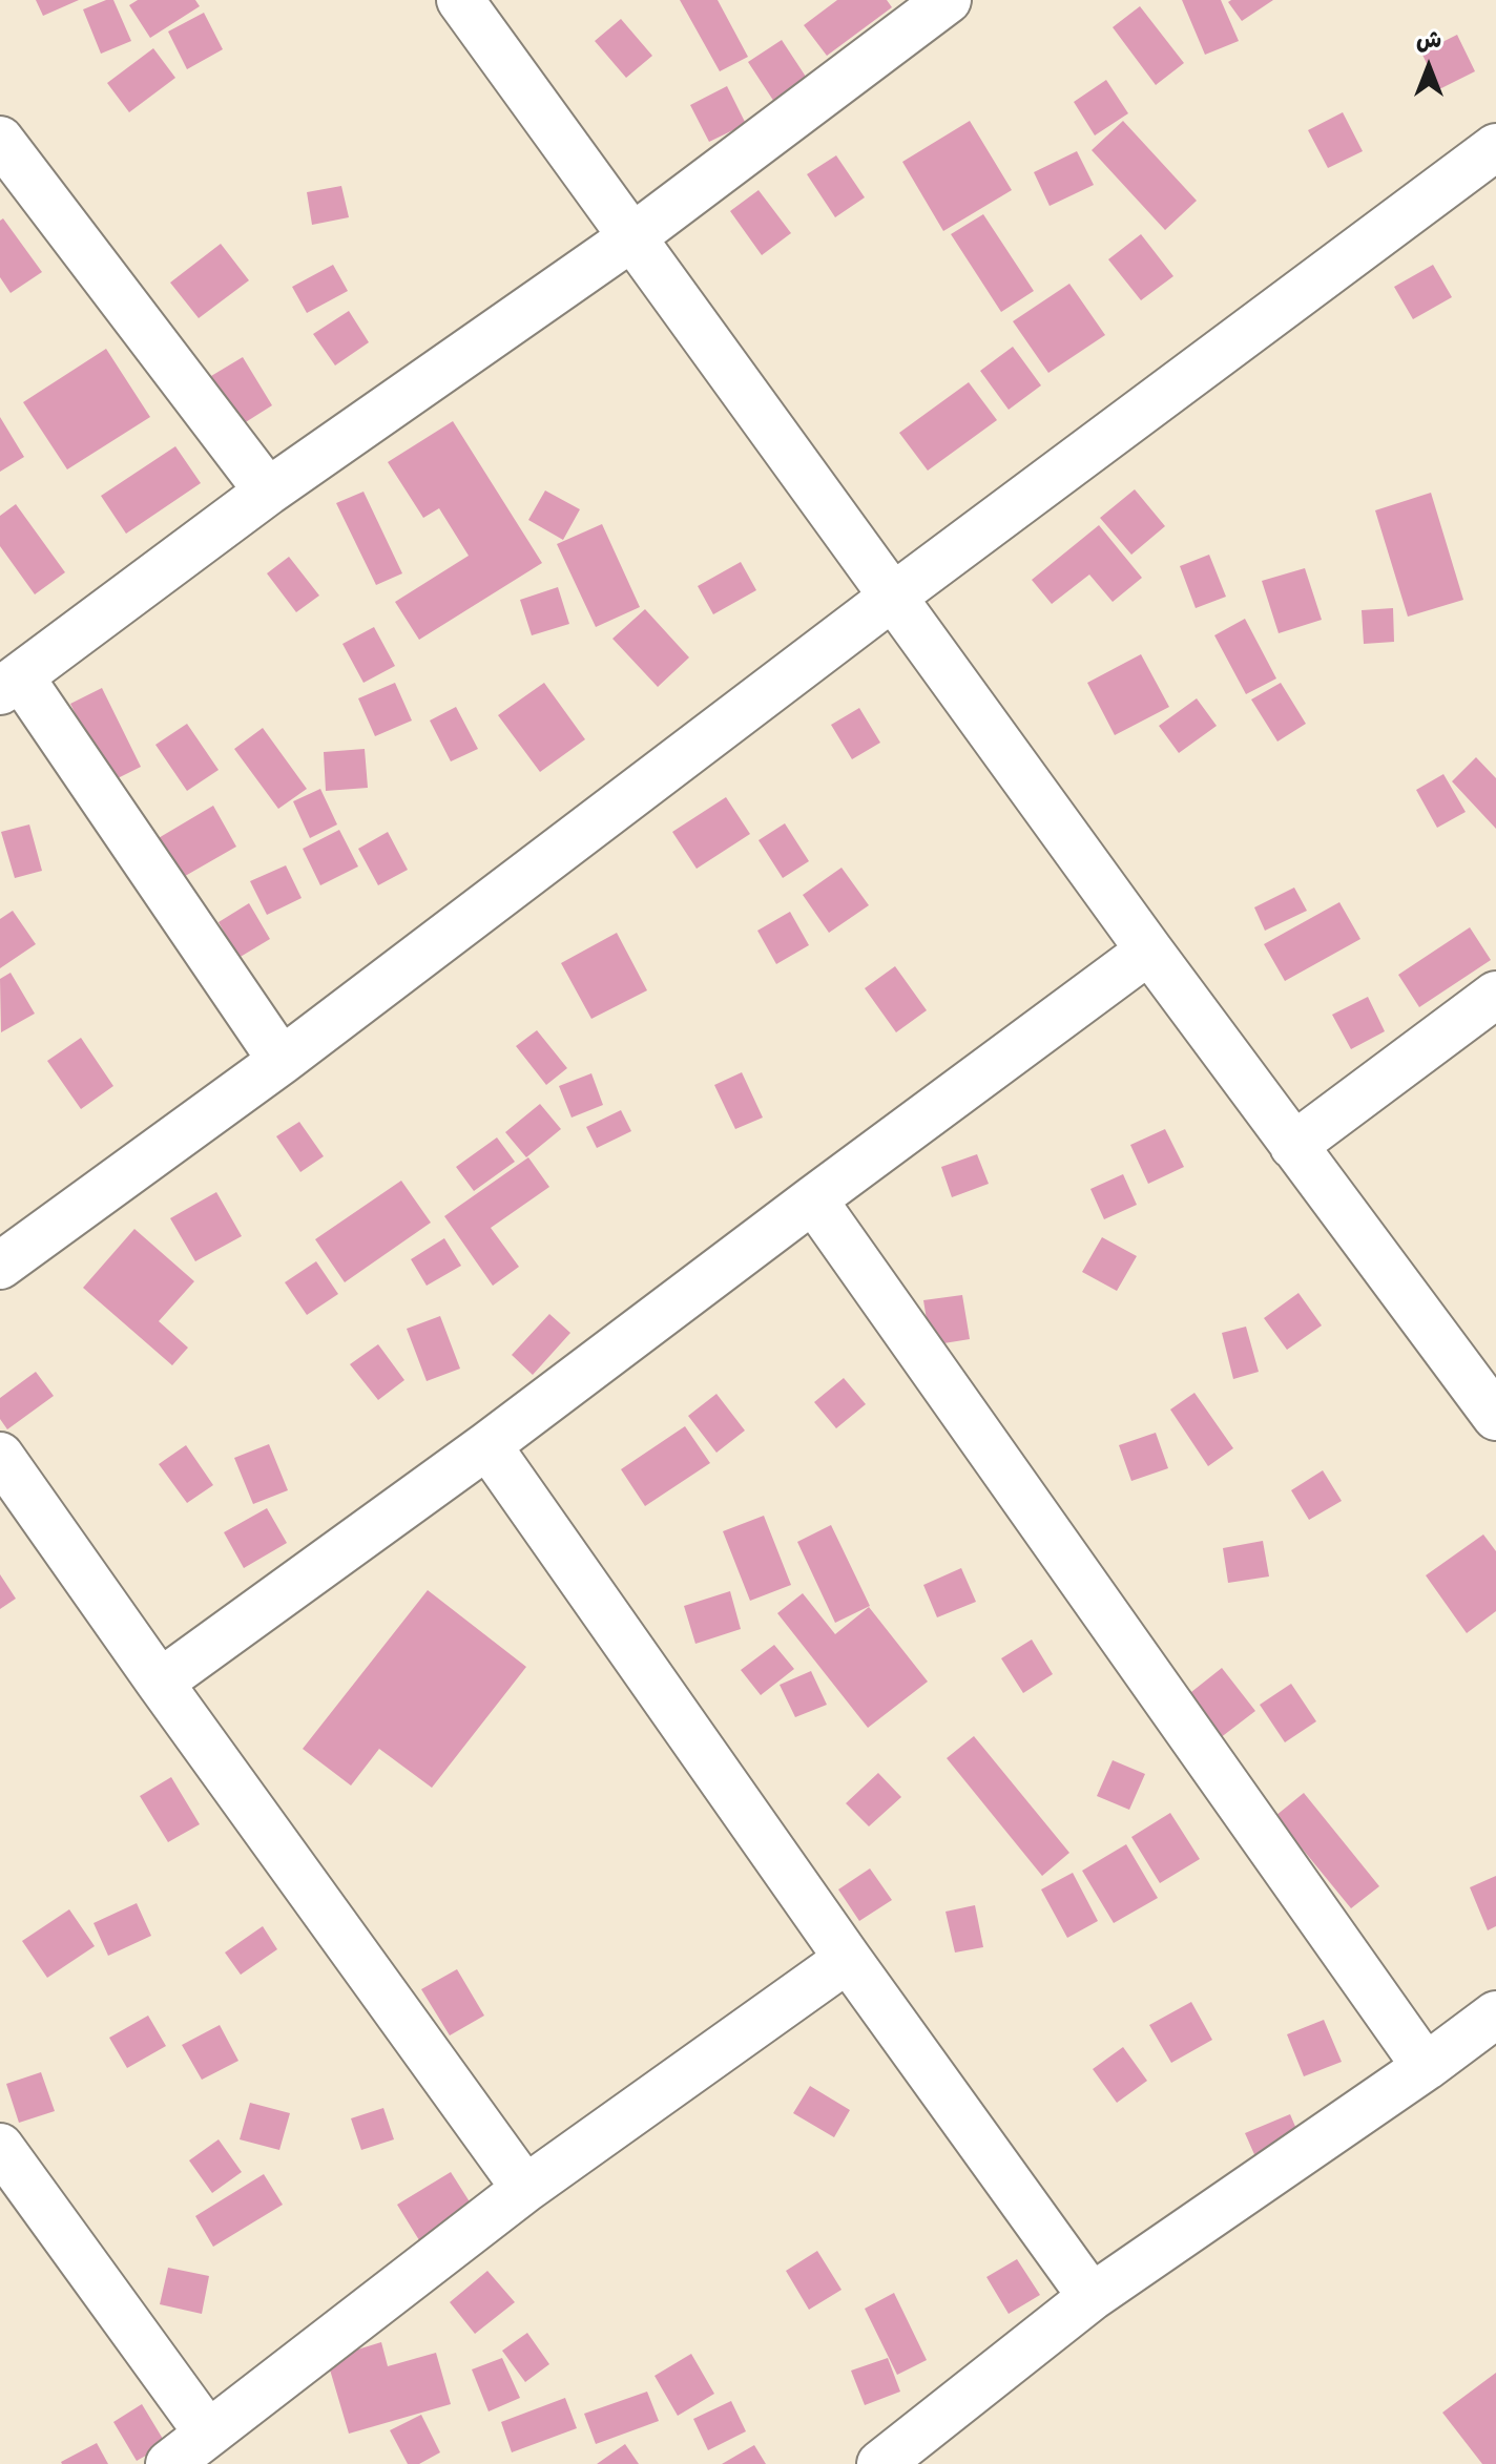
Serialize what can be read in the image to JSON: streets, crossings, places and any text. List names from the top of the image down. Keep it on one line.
{"north":"top"}
